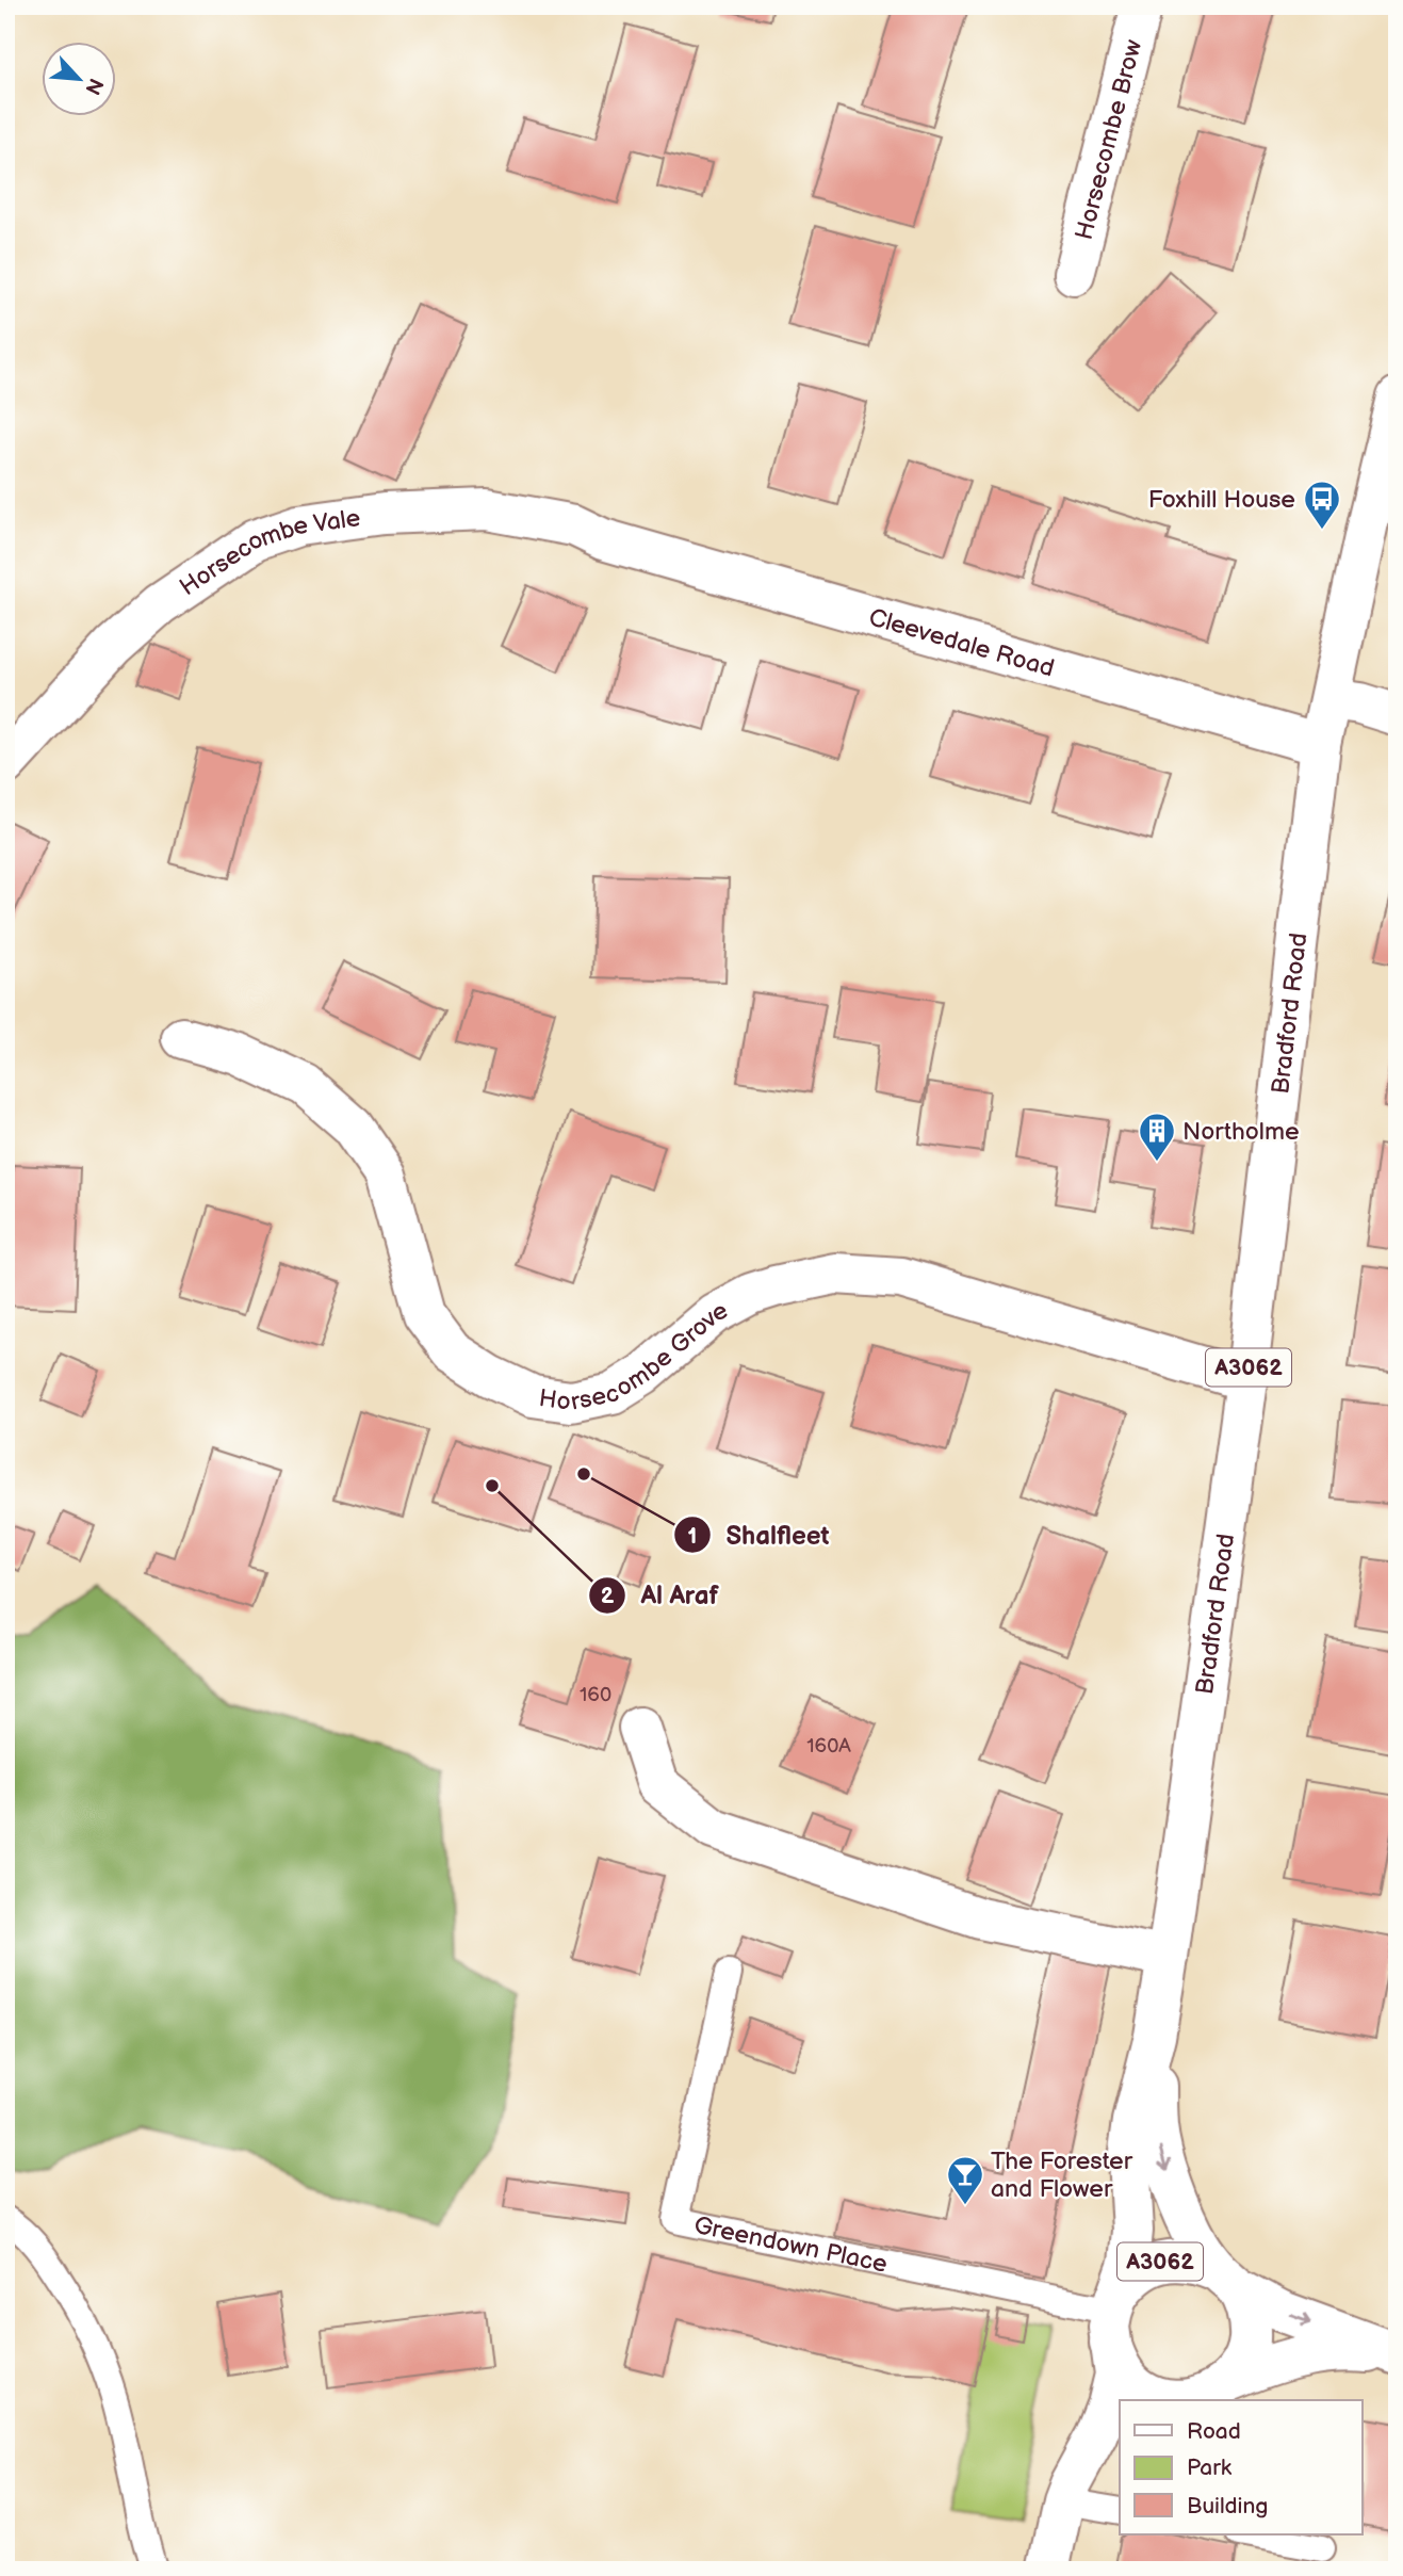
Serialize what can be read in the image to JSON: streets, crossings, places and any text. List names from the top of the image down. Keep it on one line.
{"streets":{"street":["Horsecombe Brow","Horsecombe Vale","Cleevedale Road","Bradford Road","Horsecombe Grove","A3062"],"lane":["Greendown Place"]},"crossings":[["Horsecombe Vale","Cleevedale Road"],["Cleevedale Road","Bradford Road"],["Bradford Road","Horsecombe Grove"],["Bradford Road","A3062"],["Bradford Road","Greendown Place"],["A3062","Greendown Place"]],"places":{"bus stop":["Foxhill House"],"building":["Northolme"],"other":["Shalfleet","Al Araf"],"bar":["The Forester and Flower"]},"house_numbers":["160","160А"],"legend":["Road","Park","Building"],"north":"bottom right"}
